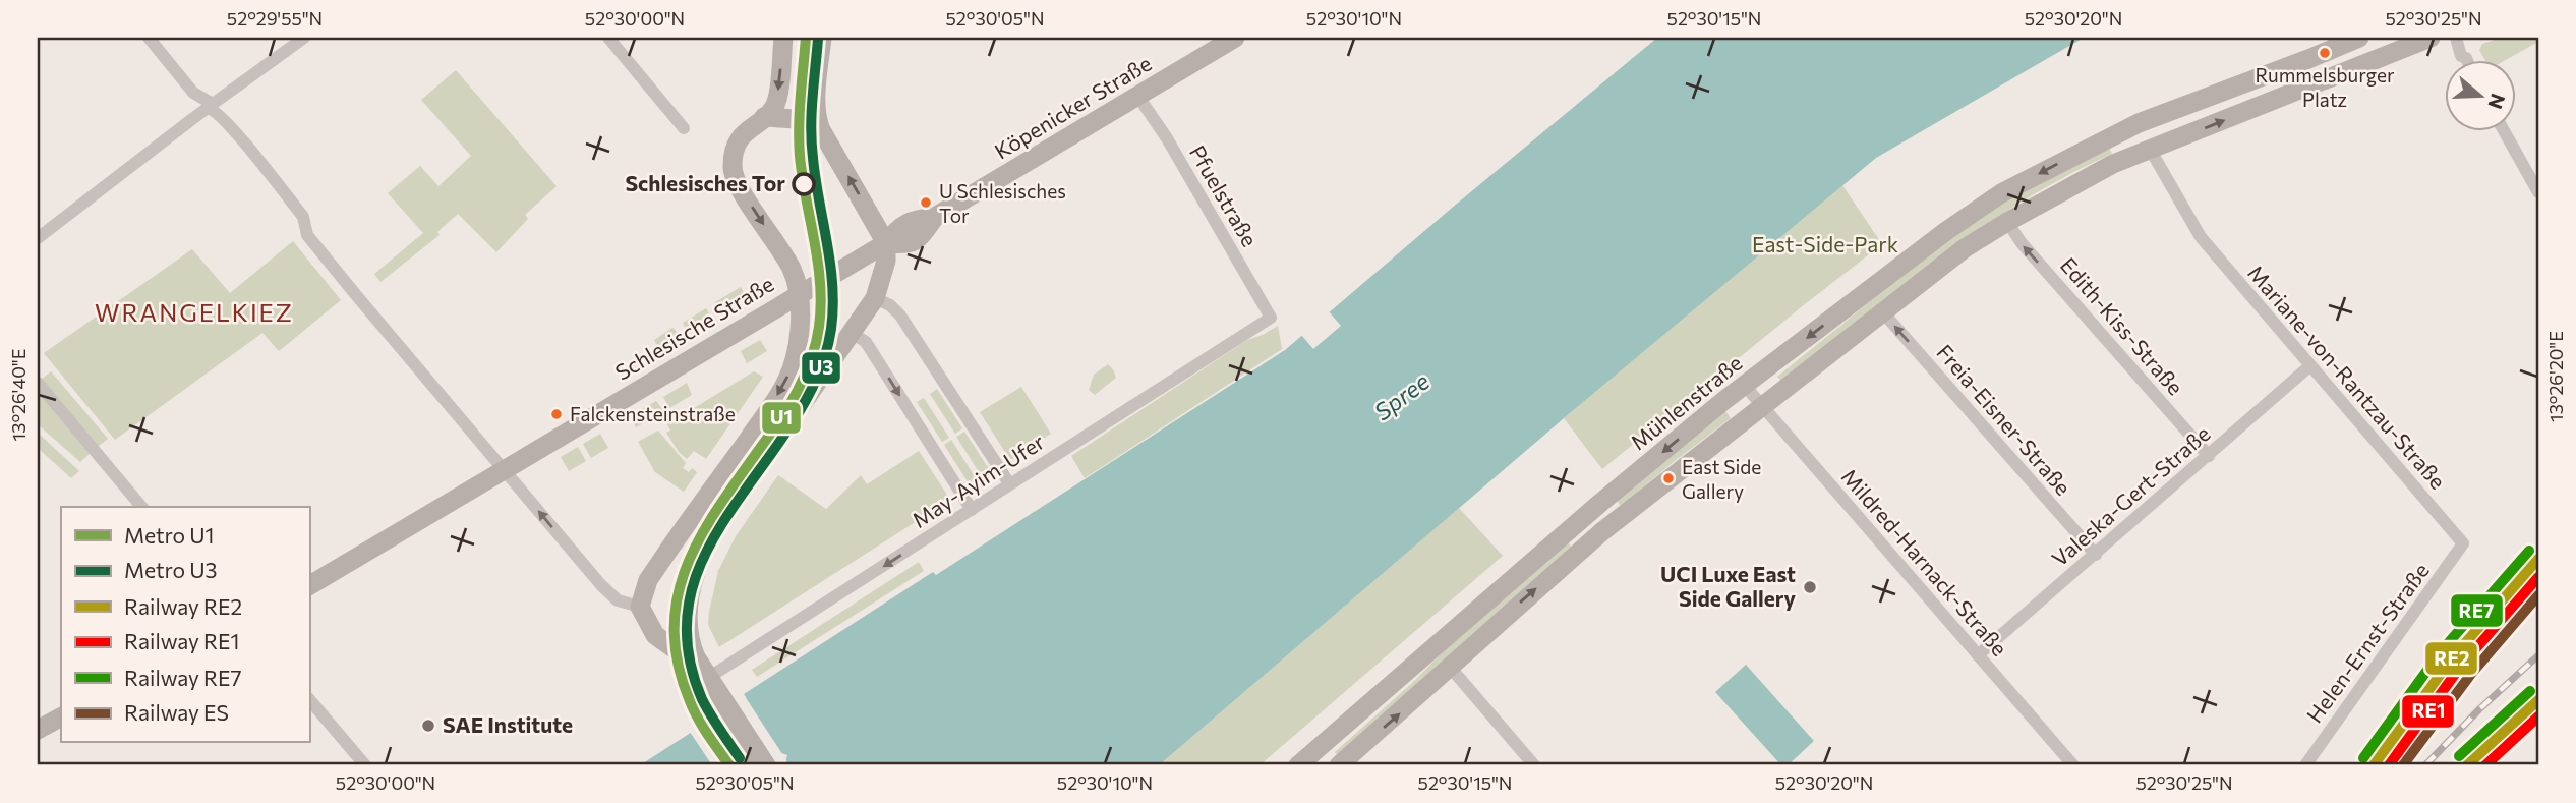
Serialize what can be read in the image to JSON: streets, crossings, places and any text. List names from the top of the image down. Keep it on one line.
{"streets":{"main road":["Köpenicker Straße","Schlesische Straße","Mühlenstraße"],"street":["Pfuelstraße","Edith-Kiss-Straße","Mariane-von-Rantzau-Straße","Freia-Eisner-Straße","May-Ayim-Ufer","Valeska-Gert-Straße","Mildred-Harnack-Straße","Helen-Ernst-Straße"]},"crossings":[["Köpenicker Straße","Pfuelstraße"],["Köpenicker Straße","Schlesische Straße"],["Pfuelstraße","May-Ayim-Ufer"],["Edith-Kiss-Straße","Valeska-Gert-Straße"],["Mariane-von-Rantzau-Straße","Valeska-Gert-Straße"],["Mariane-von-Rantzau-Straße","Helen-Ernst-Straße"],["Mühlenstraße","Mildred-Harnack-Straße"],["Freia-Eisner-Straße","Valeska-Gert-Straße"],["Valeska-Gert-Straße","Mildred-Harnack-Straße"]],"one_way":["Edith-Kiss-Straße","Freia-Eisner-Straße","May-Ayim-Ufer"],"districts":["WRANGELKIEZ"],"water":["Spree"],"parks":["East-Side-Park"],"places":["Rummelsburger Platz","Schlesisches Tor","U Schlesisches Tor","Falckensteinstraße","East Side Gallery","UCI Luxe East Side Gallery","SAE Institute"],"lines":["metro line U1","metro line U3","rail line RE7","rail line RE2","rail line RE1","rail line ES"],"legend":["Metro U1","Metro U3","Railway RE2","Railway RE1","Railway RE7","Railway ES"],"north":"right","coordinates":["52°29'55\"N","52°30'00\"N","52°30'05\"N","52°30'10\"N","52°30'15\"N","52°30'20\"N","52°30'25\"N","13°26'20\"E","13°26'40\"E"]}
